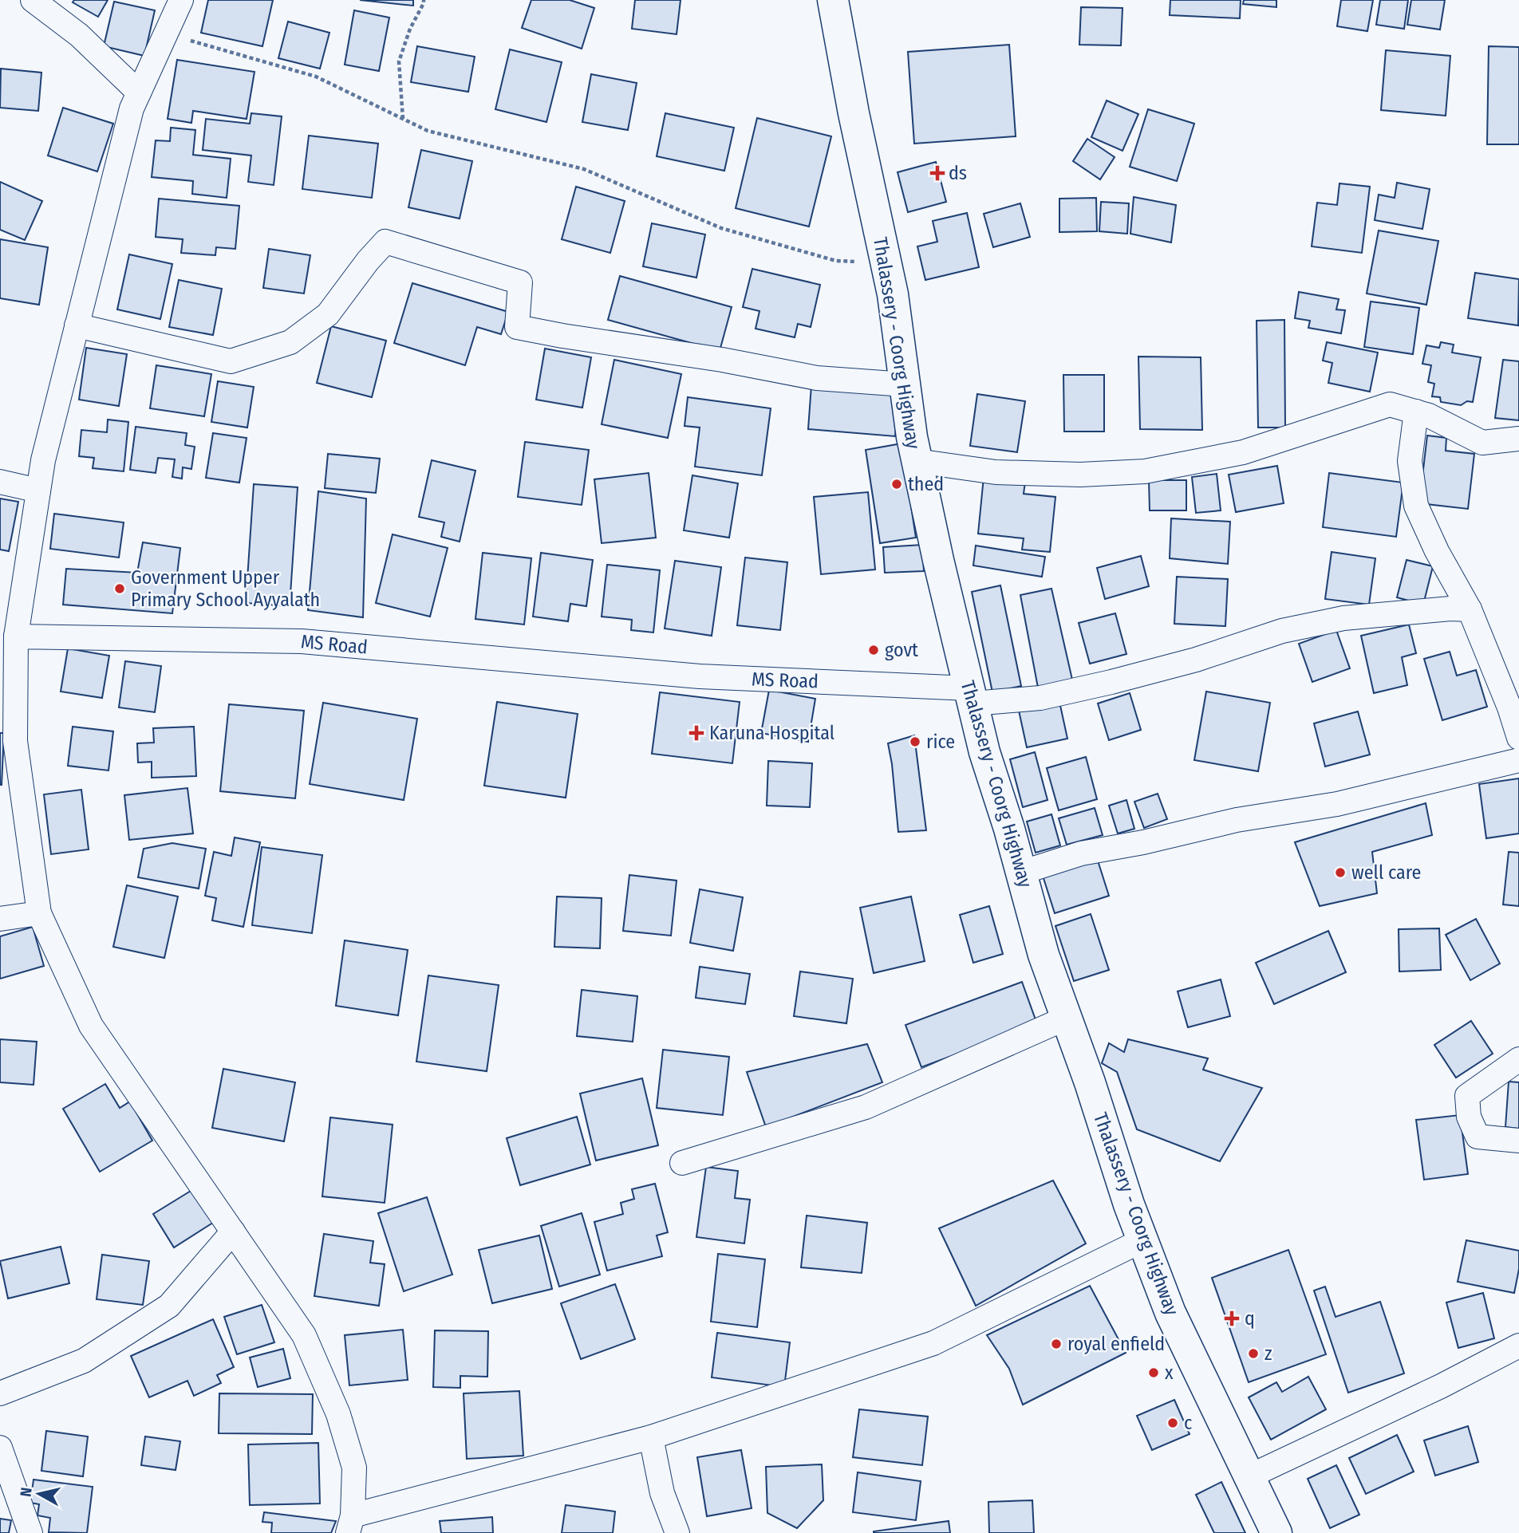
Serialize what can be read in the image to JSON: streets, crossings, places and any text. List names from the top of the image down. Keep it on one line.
{"streets":{"main road":["Thalassery - Coorg Highway"],"street":["MS Road"]},"crossings":[["Thalassery - Coorg Highway","MS Road"]],"places":{"health":["ds","Karuna Hospital","q"],"other":["thed","Government Upper Primary School Ayyalath","govt","rice","well care","royal enfield","z","x","c"]},"north":"left"}
